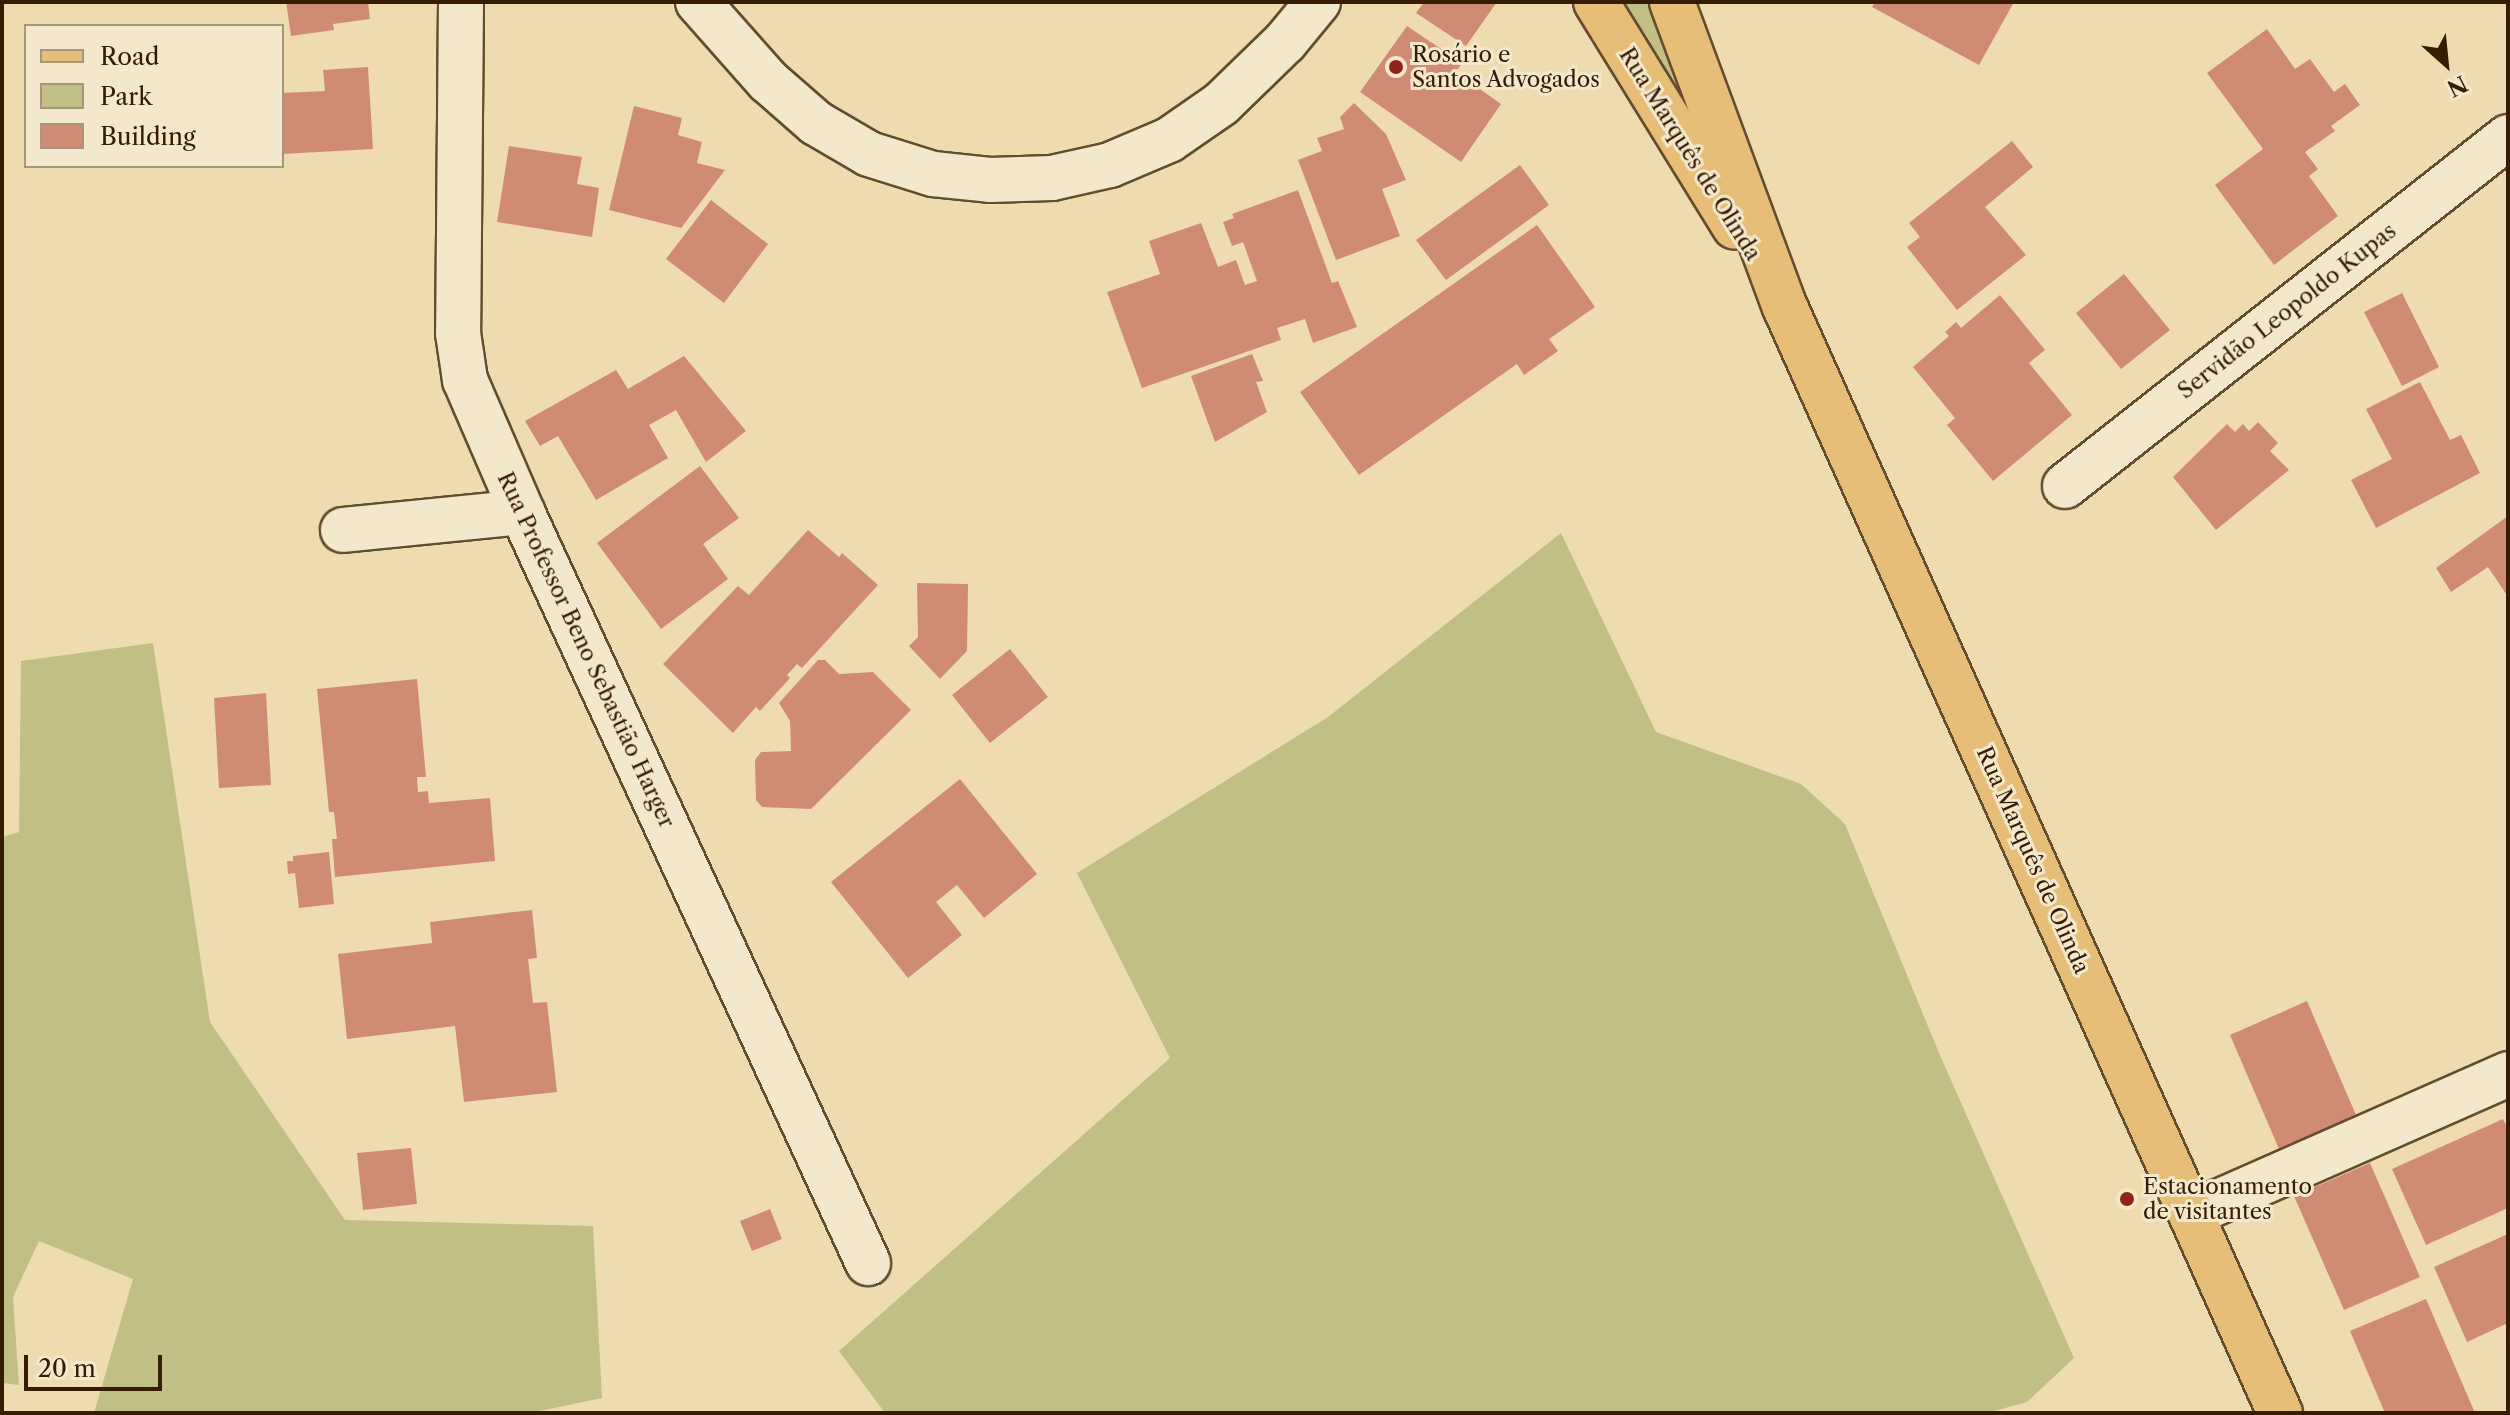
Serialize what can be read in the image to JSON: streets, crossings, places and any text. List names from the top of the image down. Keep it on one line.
{"streets":{"main road":["Rua Marquês de Olinda"],"street":["Servidão Leopoldo Kupas","Rua Professor Beno Sebastião Harger"]},"places":["Rosário e Santos Advogados","Estacionamento de visitantes"],"legend":["Road","Park","Building"],"scale_bar":"20 m","north":"bottom right"}
